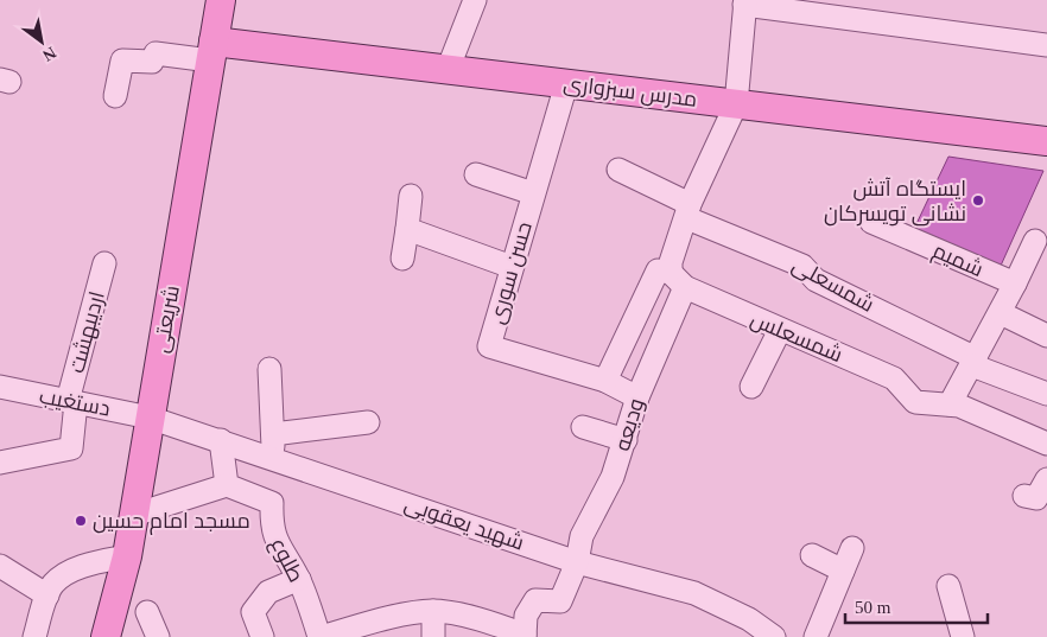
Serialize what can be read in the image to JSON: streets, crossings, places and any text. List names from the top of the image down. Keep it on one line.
{"streets":{"main road":["مدرس سبزواری","شریعتی"],"street":["شمیم","حسن سوری","شمسعلی","اردیبهشت","شمسعلس","دستغیب","ودیعه","شهید یعقوبی","طلوع"]},"crossings":[["مدرس سبزواری","حسن سوری"],["مدرس سبزواری","شریعتی"],["مدرس سبزواری","ودیعه"],["حسن سوری","ودیعه"],["شمسعلی","ودیعه"],["شریعتی","دستغیب"],["شریعتی","شهید یعقوبی"],["اردیبهشت","دستغیب"],["شمسعلس","ودیعه"],["دستغیب","شهید یعقوبی"],["ودیعه","شهید یعقوبی"]],"places":["ایستگاه آتش نشانی تویسرکان","مسجد امام حسین"],"scale_bar":"50 m","north":"bottom right"}
